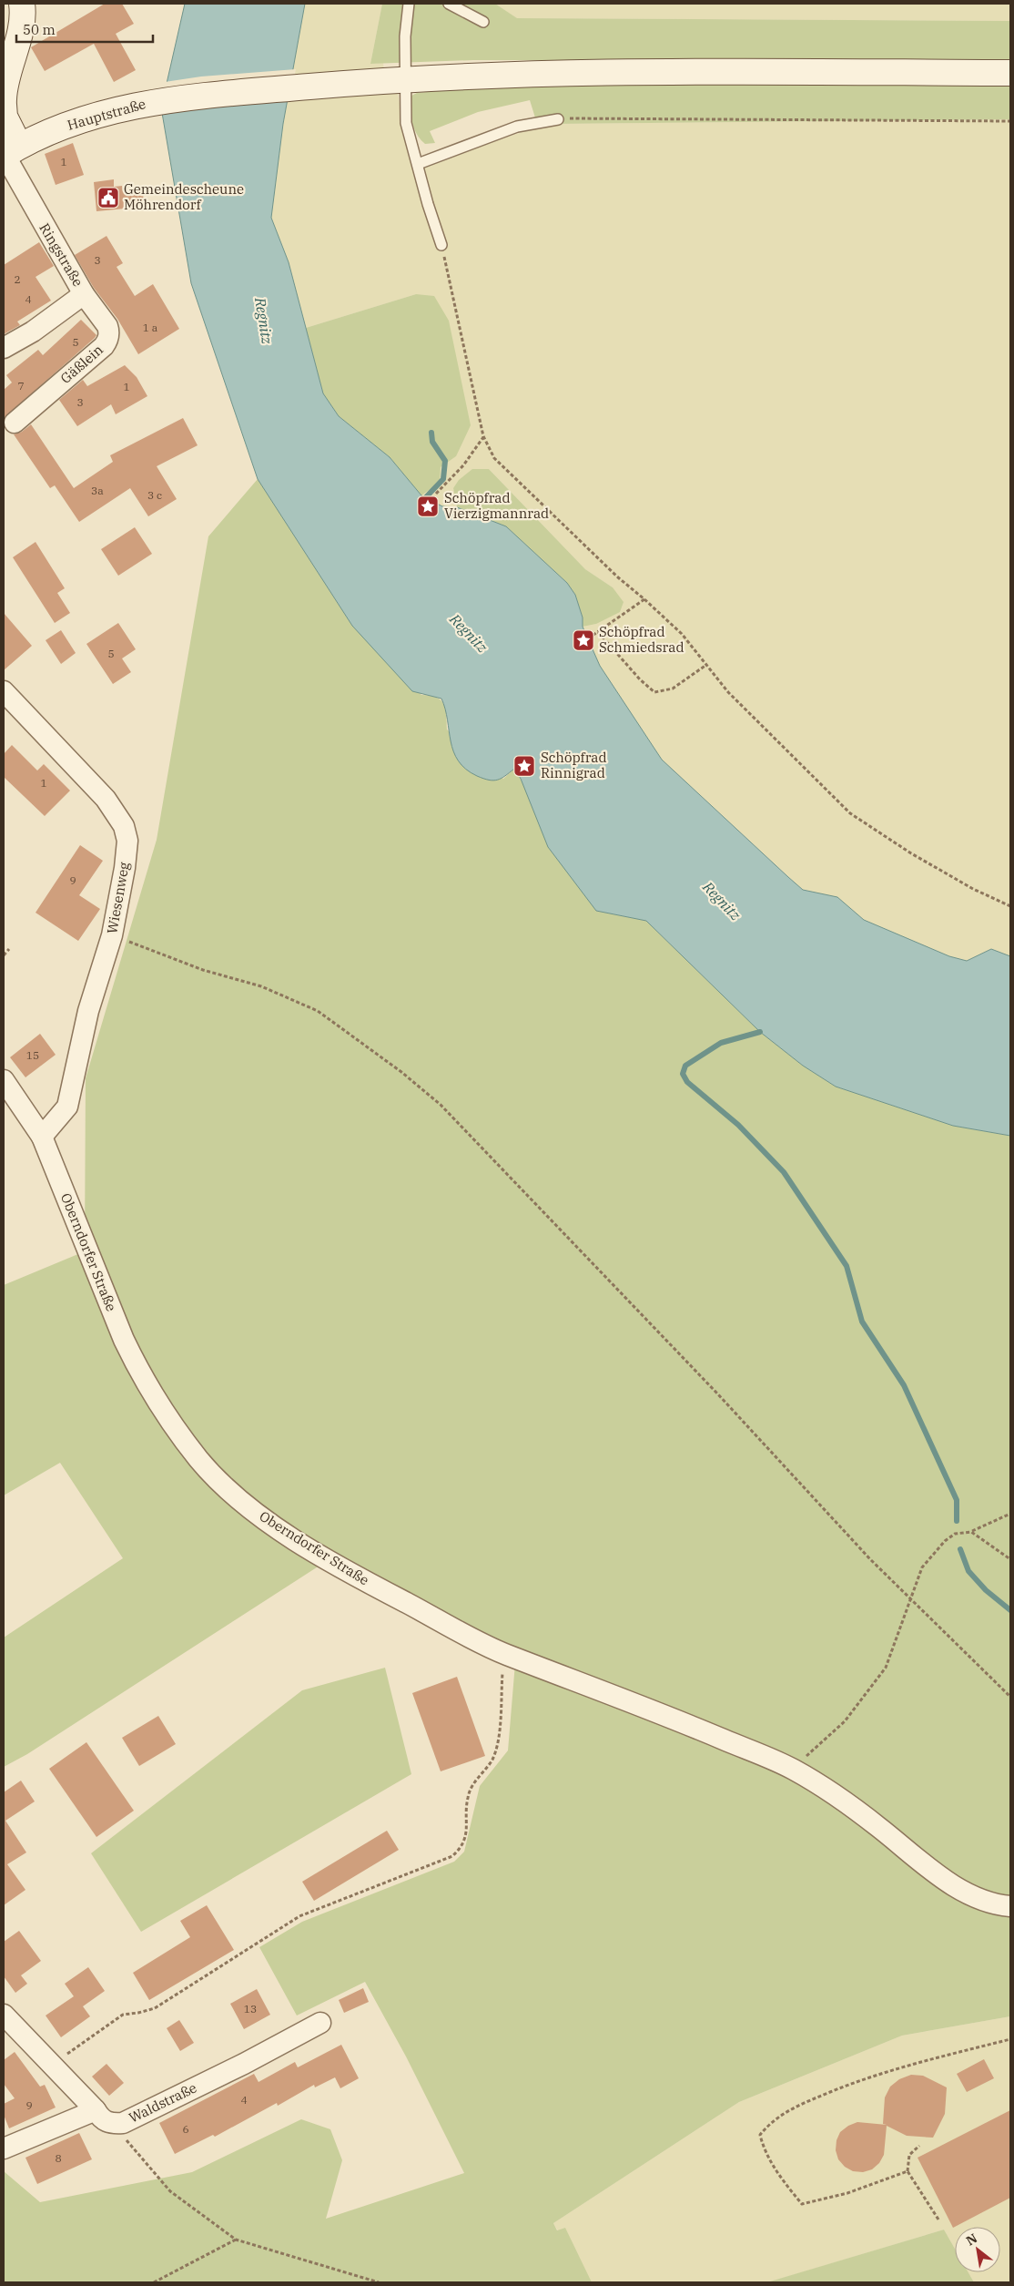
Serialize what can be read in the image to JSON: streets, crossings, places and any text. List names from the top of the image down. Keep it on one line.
{"streets":{"street":["Hauptstraße","Ringstraße","Gäßlein","Wiesenweg","Oberndorfer Straße","Waldstraße"]},"crossings":[["Hauptstraße","Ringstraße"],["Ringstraße","Gäßlein"],["Wiesenweg","Oberndorfer Straße"]],"water":["Regnitz"],"places":{"public building":["Gemeindescheune Möhrendorf"],"place":["Schöpfrad Vierzigmannrad","Schöpfrad Schmiedsrad","Schöpfrad Rinnigrad"]},"house_numbers":["1","3","2","4","1 a","5","7","1","3","3a","3 c","5","1","9","15","13","4","9","6","8"],"scale_bar":"50 m","north":"top left"}
